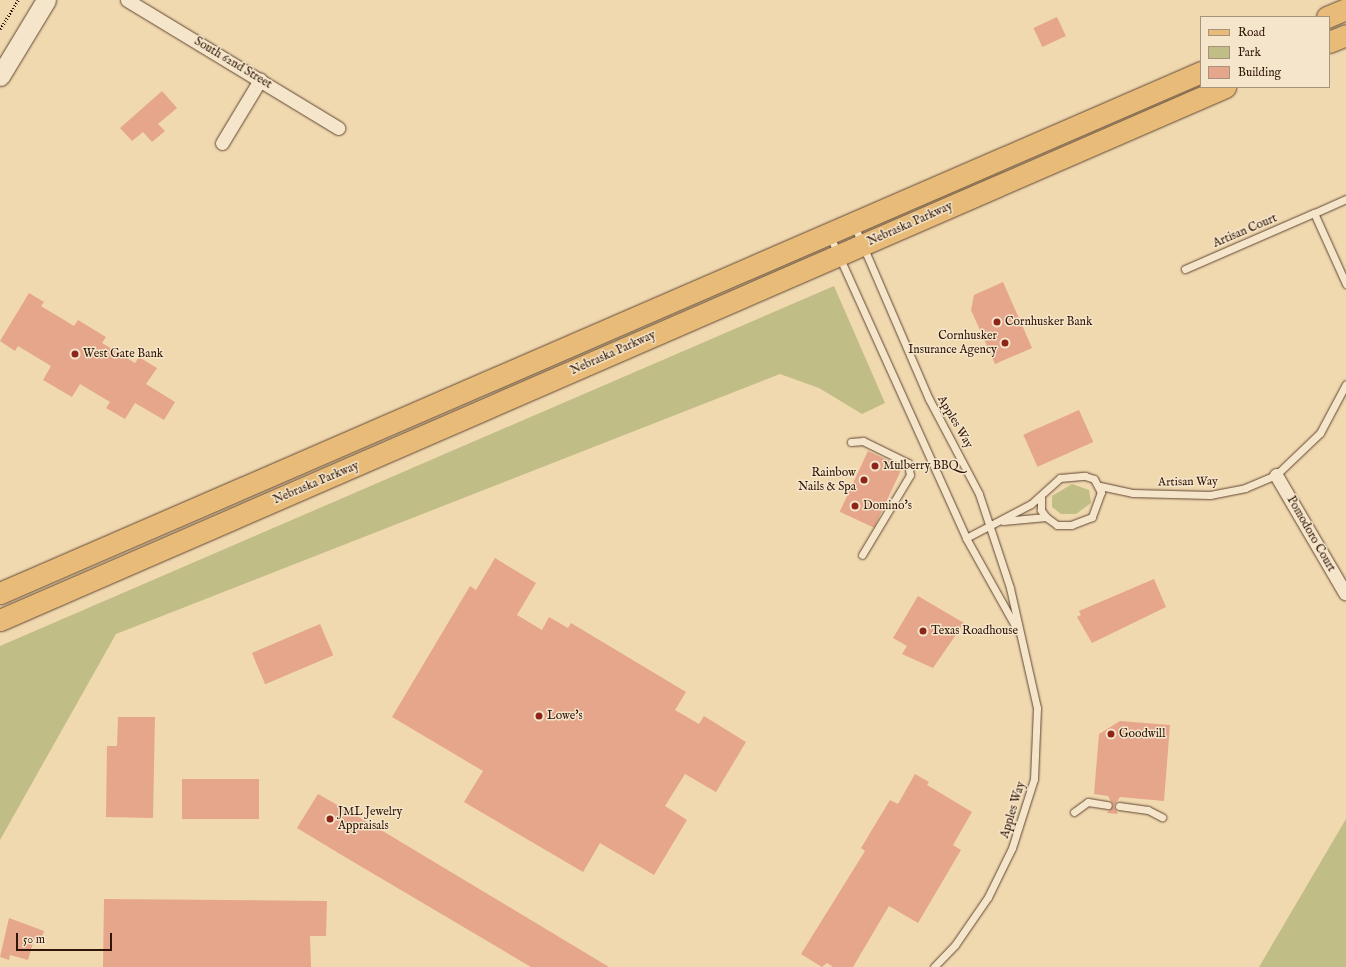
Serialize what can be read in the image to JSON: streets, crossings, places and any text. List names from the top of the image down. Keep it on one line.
{"streets":{"main road":["Nebraska Parkway"],"street":["South 62nd Street","Pomodoro Court"],"lane":["Artisan Court","Apples Way","Artisan Way"]},"crossings":[["Nebraska Parkway","Apples Way"],["Artisan Way","Pomodoro Court"]],"places":["Cornhusker Bank","Cornhusker Insurance Agency","West Gate Bank","Mulberry BBQ","Rainbow Nails & Spa","Domino's","Texas Roadhouse","Lowe's","Goodwill","JML Jewelry Appraisals"],"legend":["Road","Park","Building"],"scale_bar":"50 m"}
